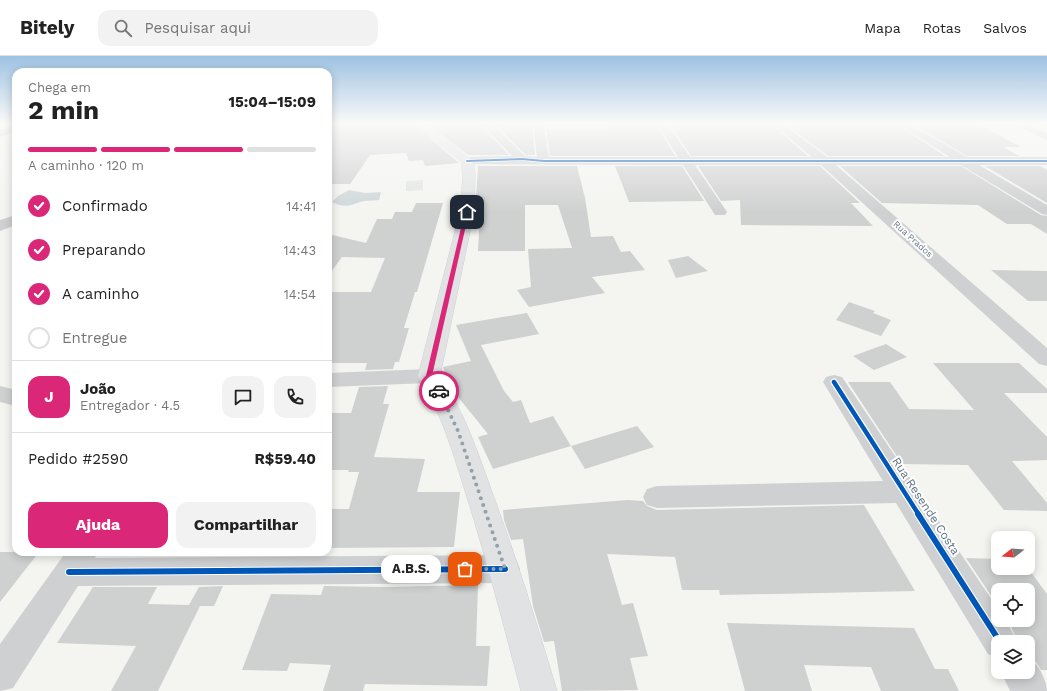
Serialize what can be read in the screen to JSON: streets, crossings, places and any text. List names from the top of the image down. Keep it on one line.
{"streets":{"street":["Rua Prados","Rua Resende Costa"]},"places":["A.B.S."],"north":"left","page":{"header":"Bitely","search":"Pesquisar aqui","nav":["Mapa","Rotas","Salvos"],"heading":["2 min","Chega em","15:04–15:09"],"panel":["João","Entregador · 4.5","Pedido #2590","R$59.40"],"bar":"A caminho · 120 m","list":[["Confirmado","14:41"],["Preparando","14:43"],["A caminho","14:54"],"Entregue"],"round":"J","buttons":["Ajuda","Compartilhar"],"bubble":"A.B.S."}}
